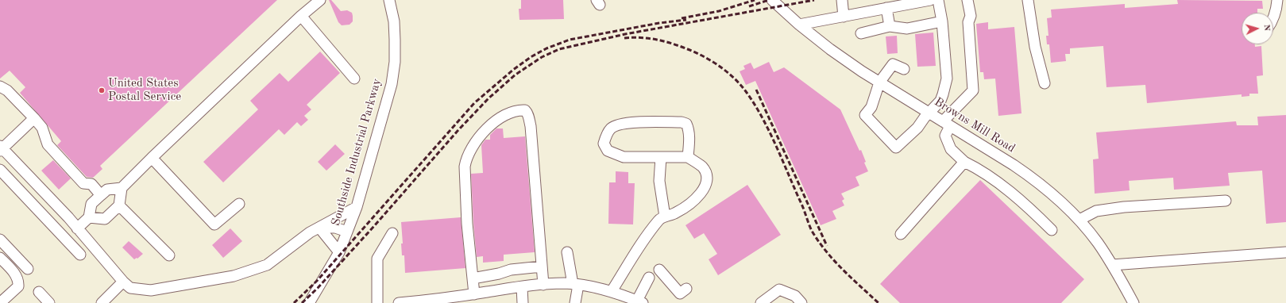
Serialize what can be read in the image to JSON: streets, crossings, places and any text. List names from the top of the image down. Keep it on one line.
{"streets":{"street":["Browns Mill Road","Southside Industrial Parkway"]},"places":["United States Postal Service"],"north":"right"}
